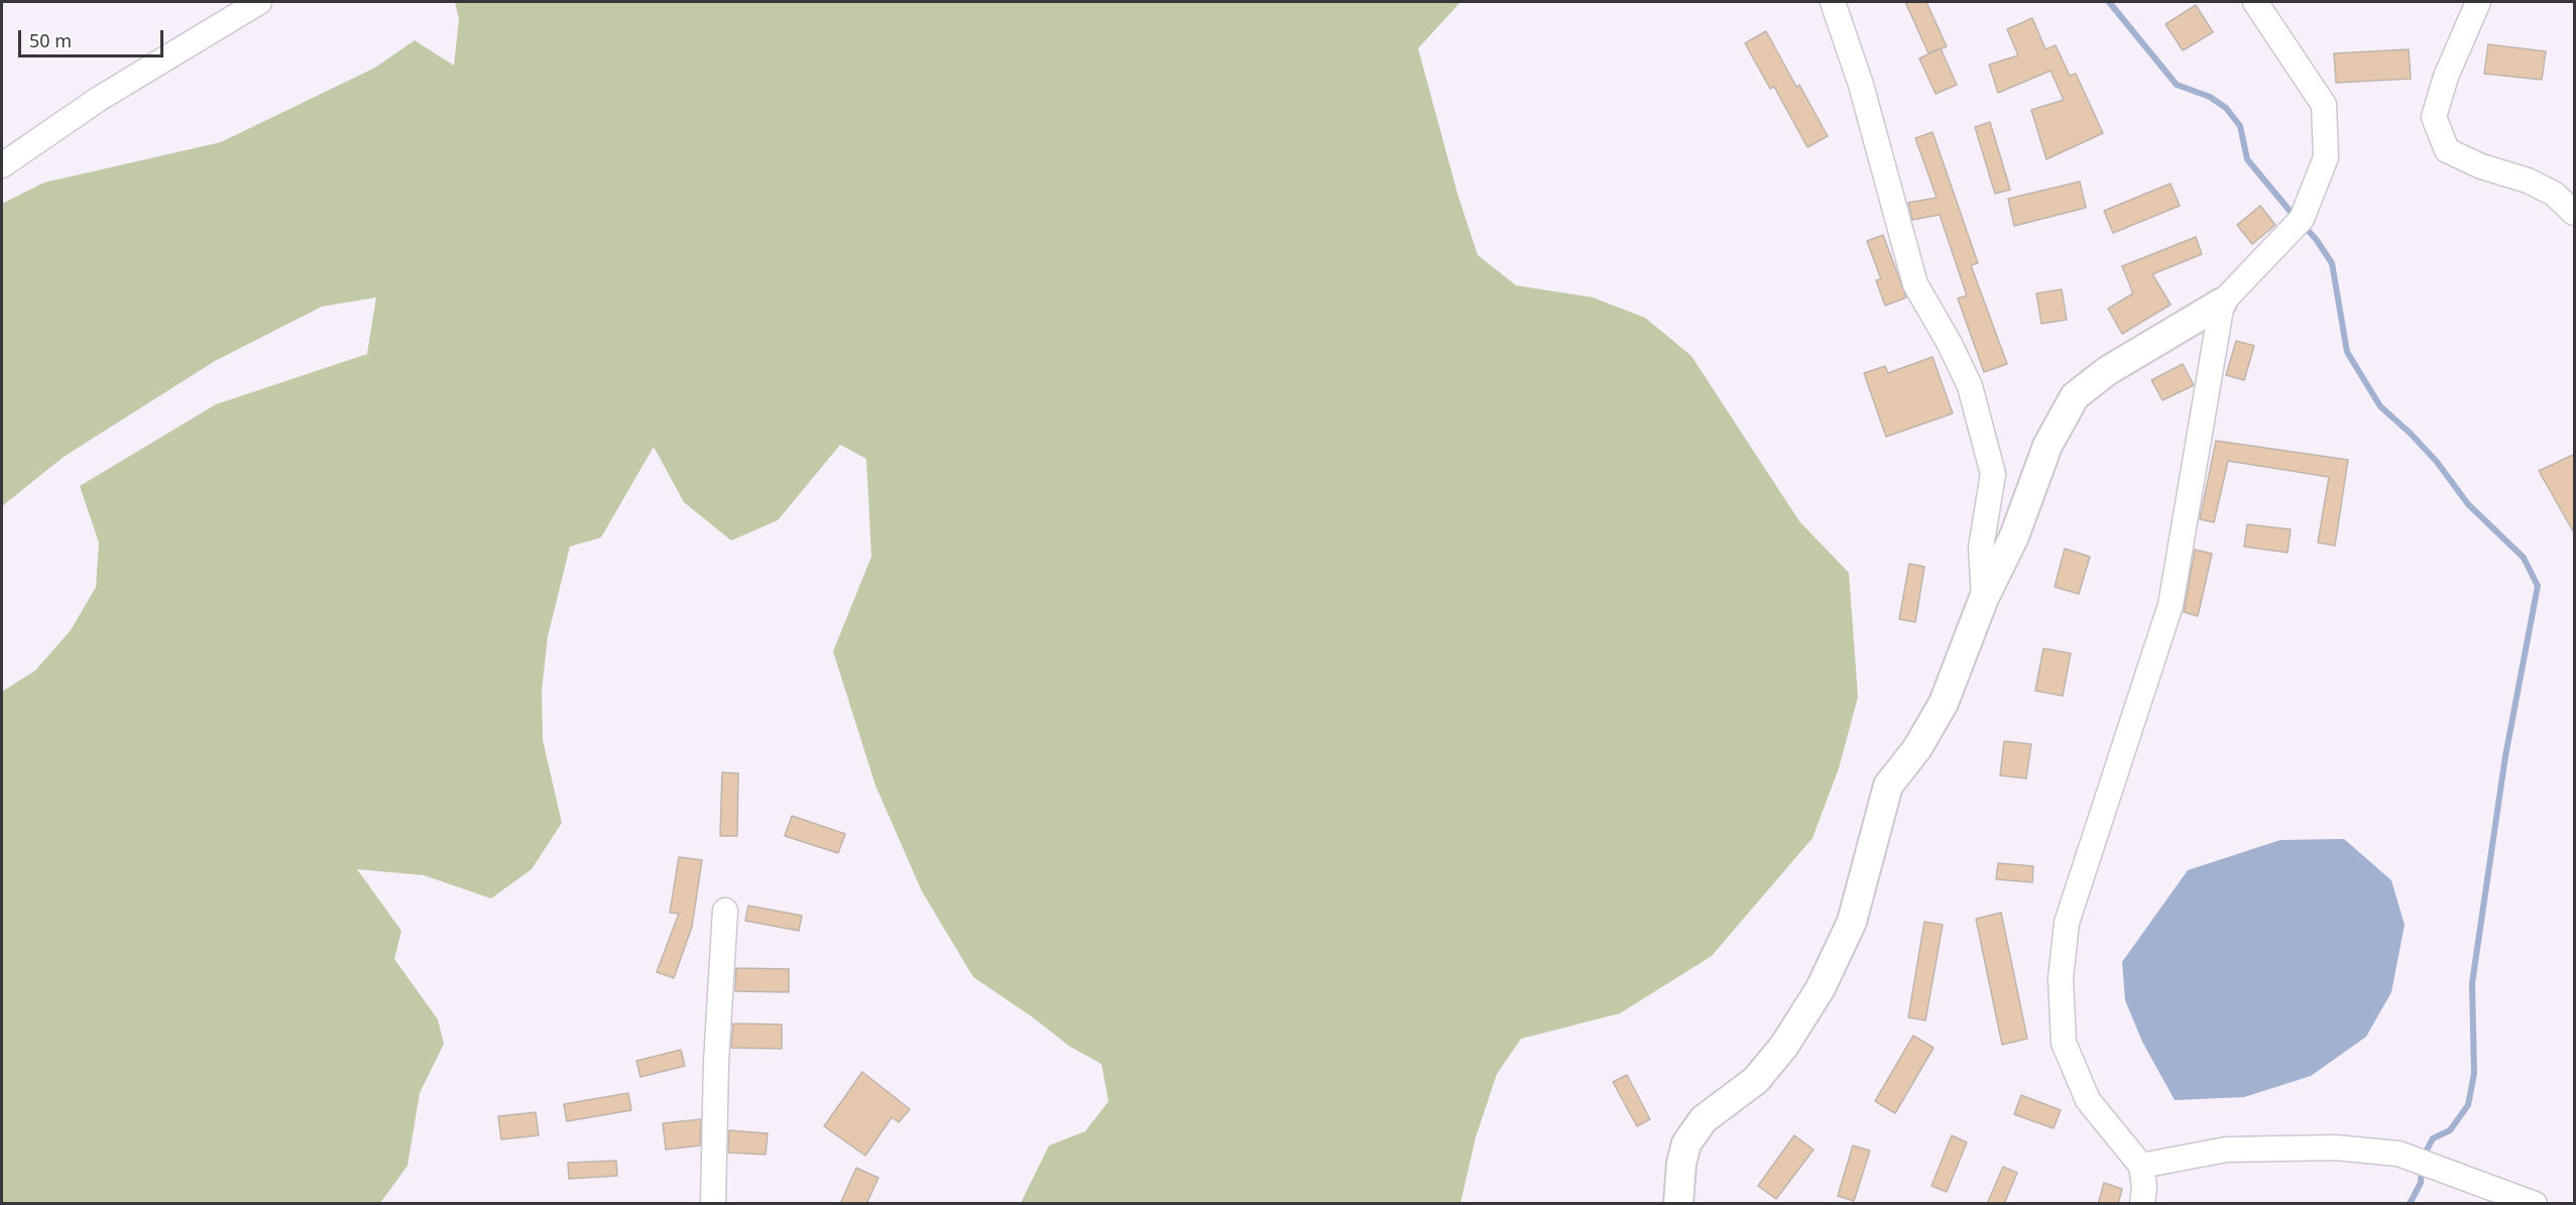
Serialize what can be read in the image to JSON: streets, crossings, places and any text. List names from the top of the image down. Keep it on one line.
{"scale_bar":"50 m"}
